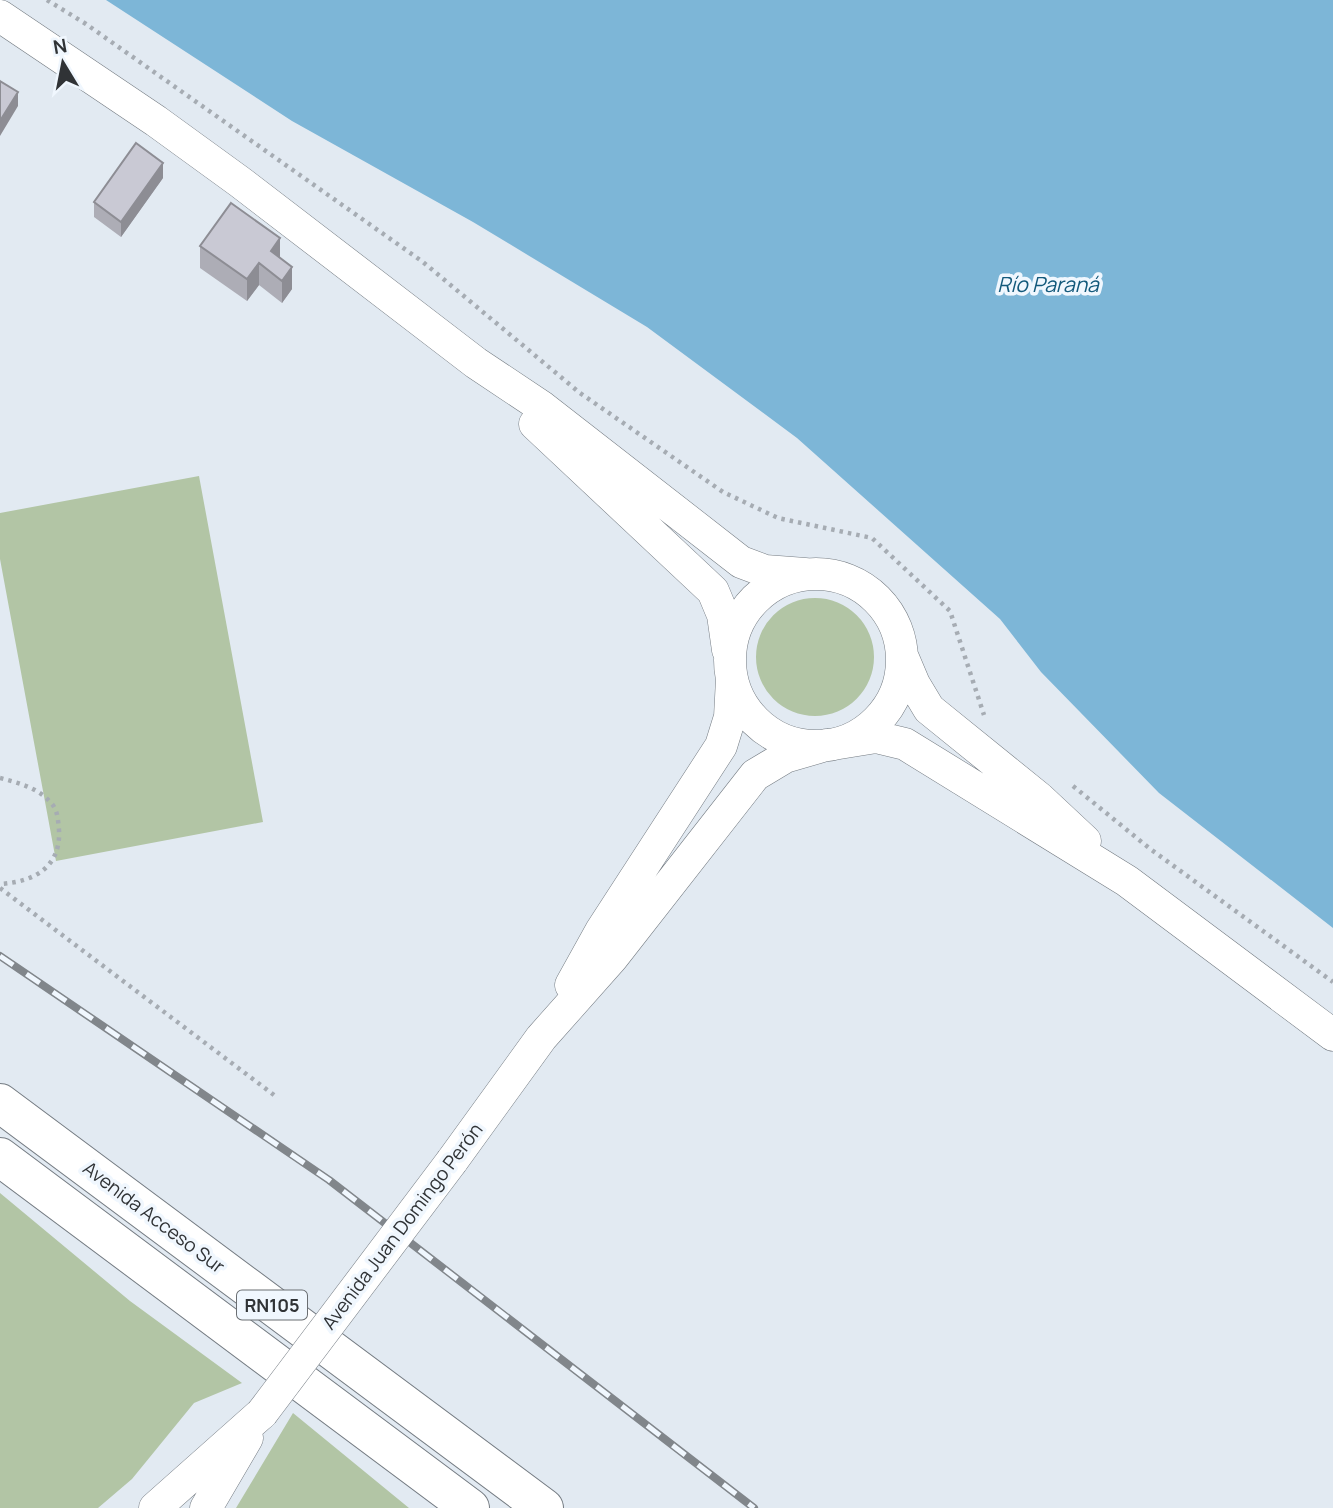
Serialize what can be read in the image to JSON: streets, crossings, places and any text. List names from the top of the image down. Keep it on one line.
{"streets":{"highway":["Avenida Acceso Sur","RN105"],"main road":["Avenida Juan Domingo Perón"]},"water":["Río Paraná"],"north":"top"}
